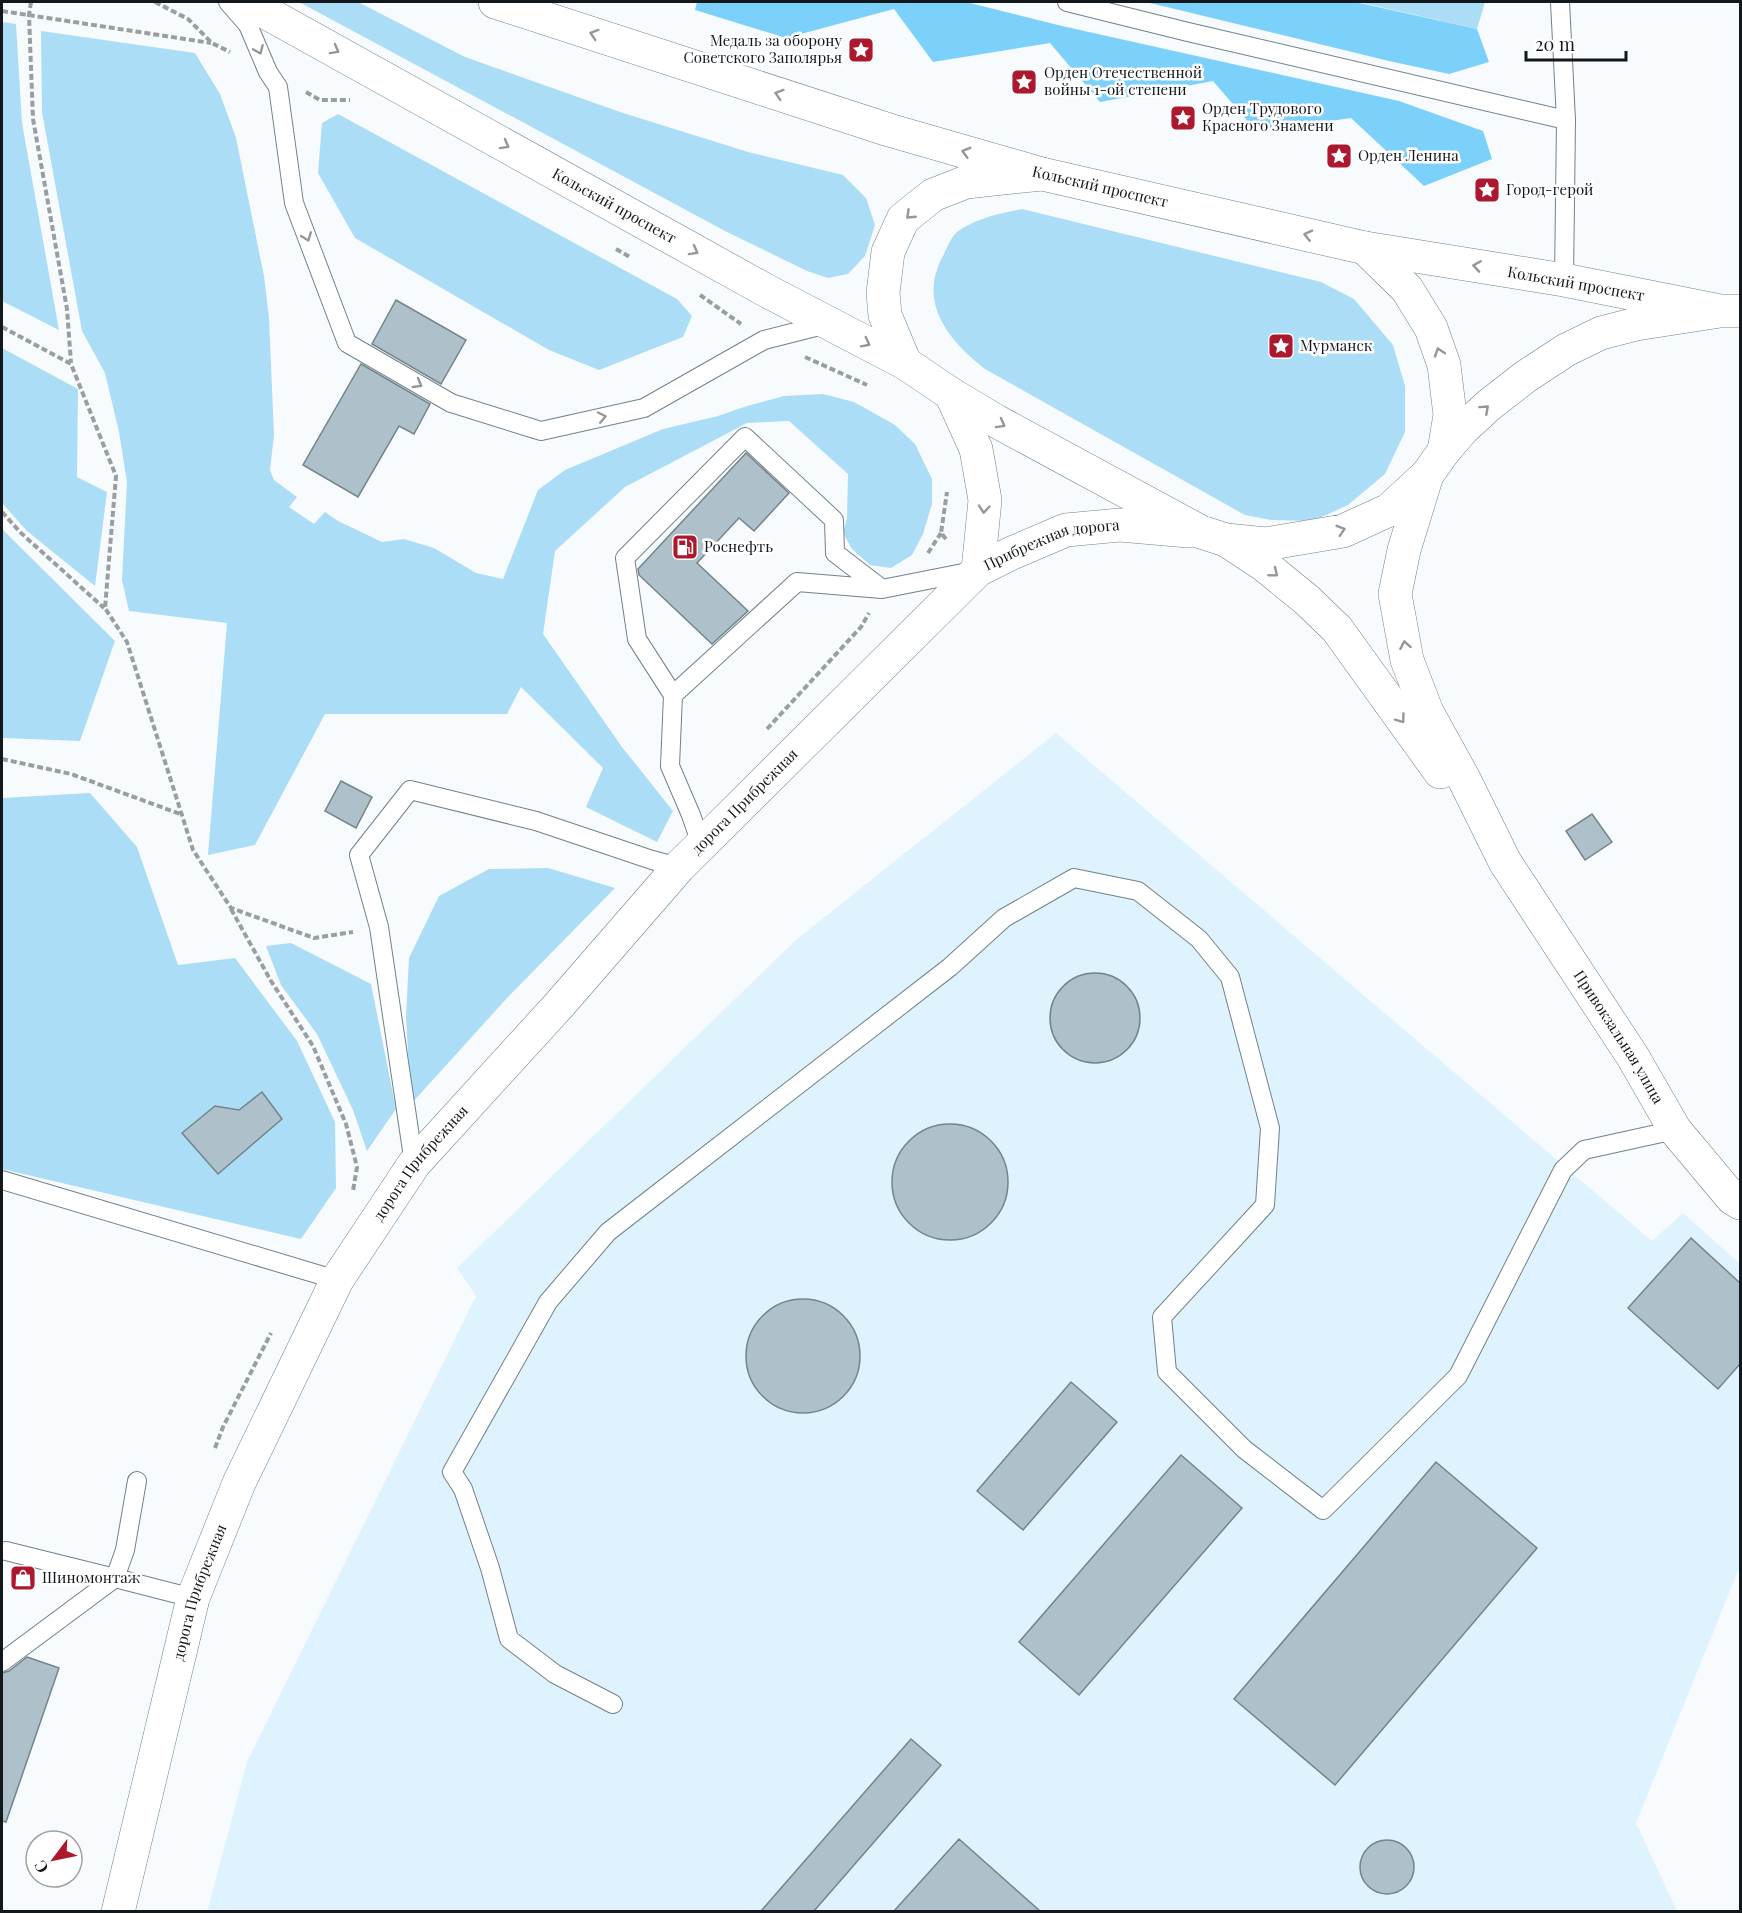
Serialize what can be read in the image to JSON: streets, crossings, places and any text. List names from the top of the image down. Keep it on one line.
{"streets":{"main road":["Кольский проспект","Прибрежная дорога","дорога Прибрежная","Привокзальная улица"]},"crossings":[["Кольский проспект","Прибрежная дорога"],["Кольский проспект","Привокзальная улица"],["Прибрежная дорога","дорога Прибрежная"]],"places":{"place":["Медаль за оборону Советского Заполярья","Орден Отечественной войны 1-ой степени","Орден Трудового Красного Знамени","Орден Ленина","Город-герой","Мурманск"],"fuel station":["Роснефть"],"shop":["Шиномонтаж"]},"scale_bar":"20 m","north":"bottom left"}
